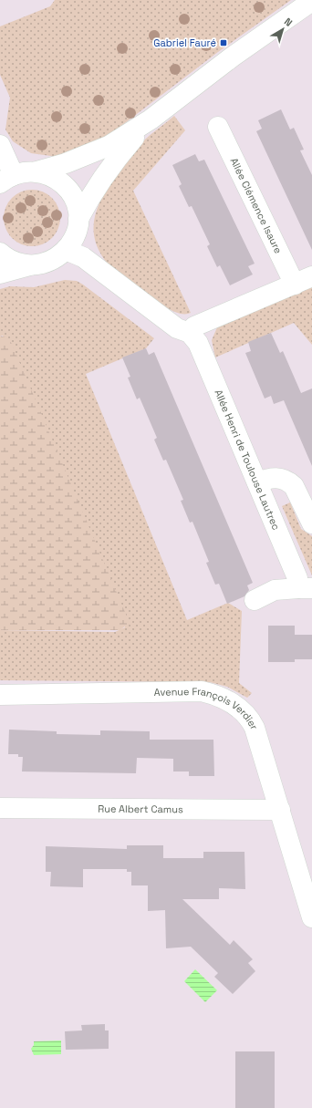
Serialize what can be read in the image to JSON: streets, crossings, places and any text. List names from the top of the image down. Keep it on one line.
{"streets":{"street":["Allée Clémence Isaure","Allée Henri de Toulouse Lautrec","Avenue François Verdier","Rue Albert Camus"]},"crossings":[["Avenue François Verdier","Rue Albert Camus"]],"places":{"transit":["Gabriel Fauré"]},"north":"top right"}
